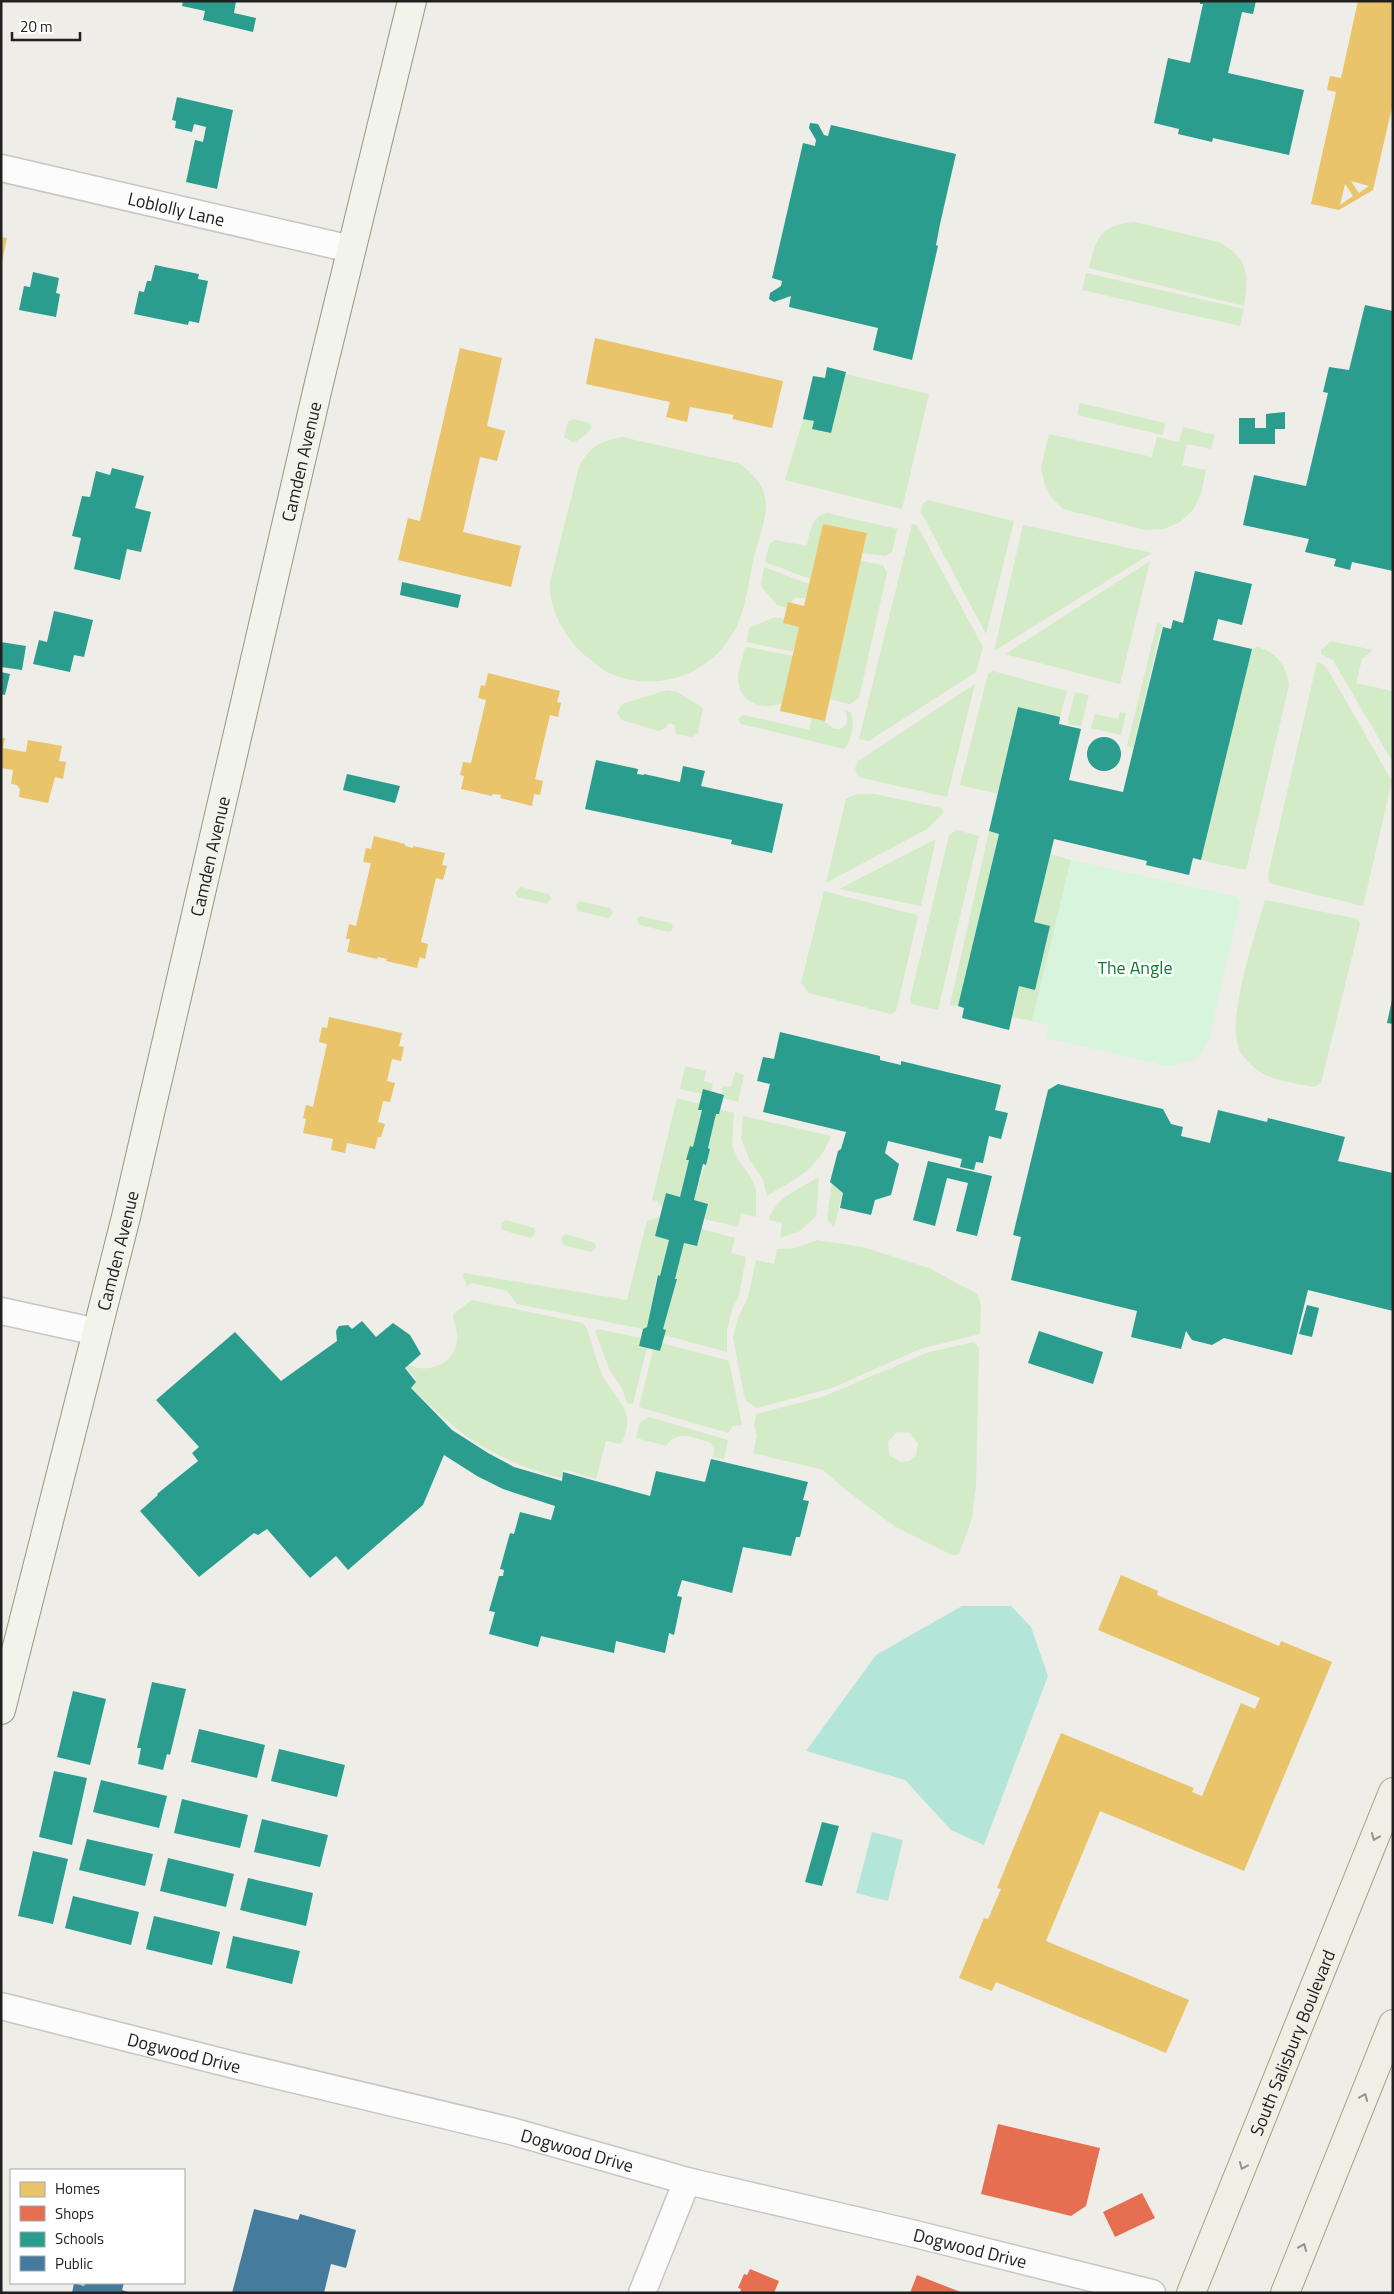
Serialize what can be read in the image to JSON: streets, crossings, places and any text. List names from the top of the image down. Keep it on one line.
{"streets":{"main road":["South Salisbury Boulevard"],"street":["Loblolly Lane","Camden Avenue","Dogwood Drive"]},"crossings":[["Loblolly Lane","Camden Avenue"]],"parks":["The Angle"],"legend":["Homes","Shops","Schools","Public"],"scale_bar":"20 m"}
